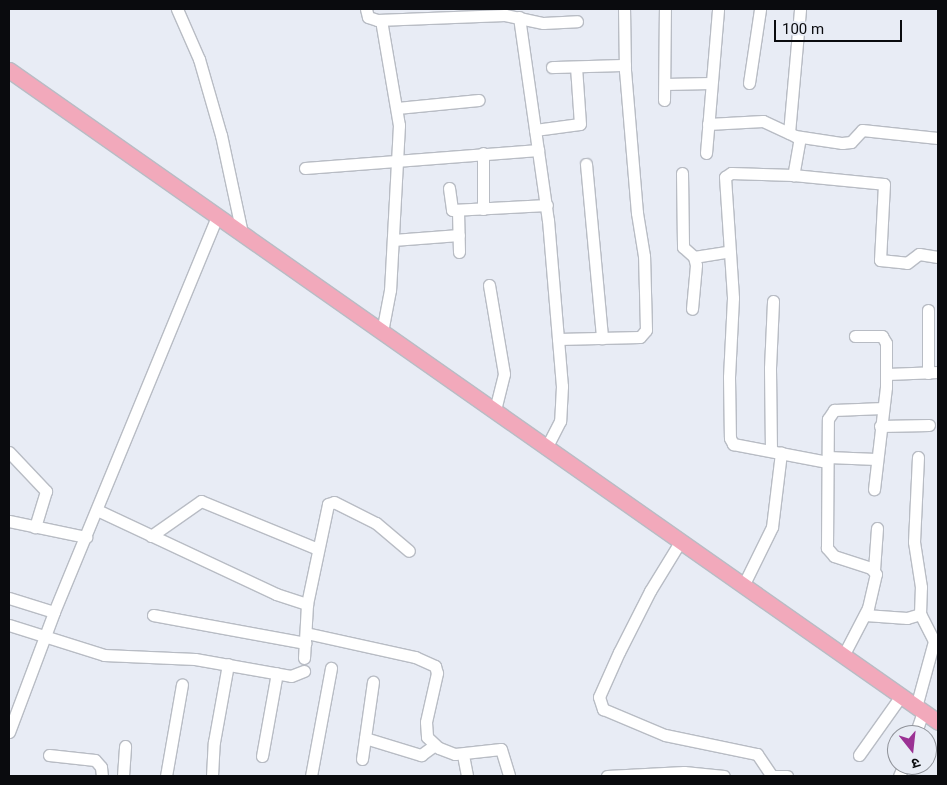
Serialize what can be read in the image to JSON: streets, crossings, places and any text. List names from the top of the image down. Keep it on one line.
{"scale_bar":"100 m","north":"bottom"}
